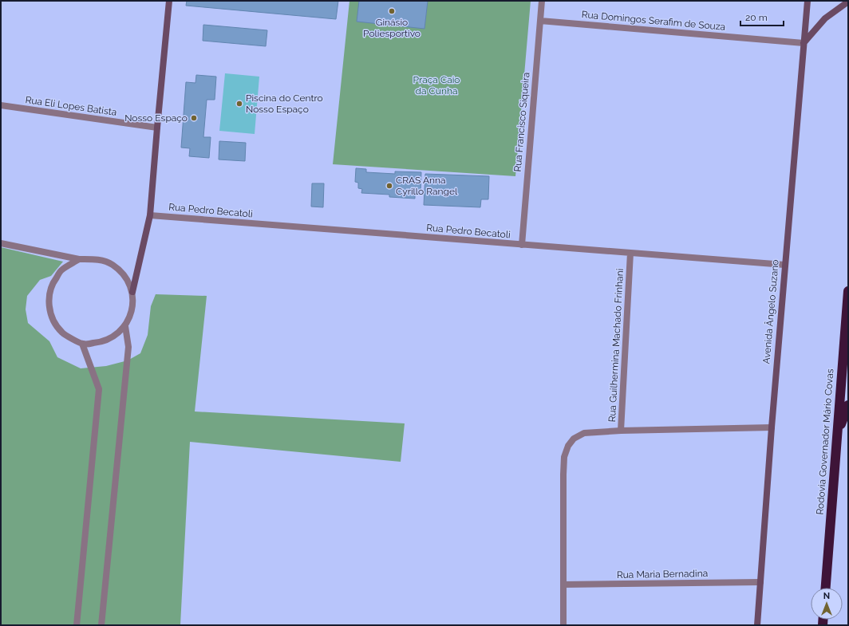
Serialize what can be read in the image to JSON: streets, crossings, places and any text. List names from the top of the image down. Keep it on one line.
{"streets":{"highway":["Rodovia Governador Mário Covas"],"main road":["Avenida Ângelo Suzano"],"street":["Rua Domingos Serafim de Souza","Rua Eli Lopes Batista","Rua Francisco Siqueira","Rua Pedro Becatoli","Rua Guilhermina Machado Frinhani","Rua Maria Bernadina"]},"crossings":[["Rua Domingos Serafim de Souza","Rua Francisco Siqueira"],["Rua Domingos Serafim de Souza","Avenida Ângelo Suzano"],["Rua Francisco Siqueira","Rua Pedro Becatoli"],["Rua Pedro Becatoli","Avenida Ângelo Suzano"],["Rua Pedro Becatoli","Rua Guilhermina Machado Frinhani"],["Avenida Ângelo Suzano","Rua Maria Bernadina"],["Rua Guilhermina Machado Frinhani","Rua Maria Bernadina"]],"parks":["Praça Caio da Cunha"],"places":["Ginásio Poliesportivo","Piscina do Centro Nosso Espaço","Nosso Espaço","CRAS Anna Cyrillo Rangel"],"scale_bar":"20 m","north":"top"}
